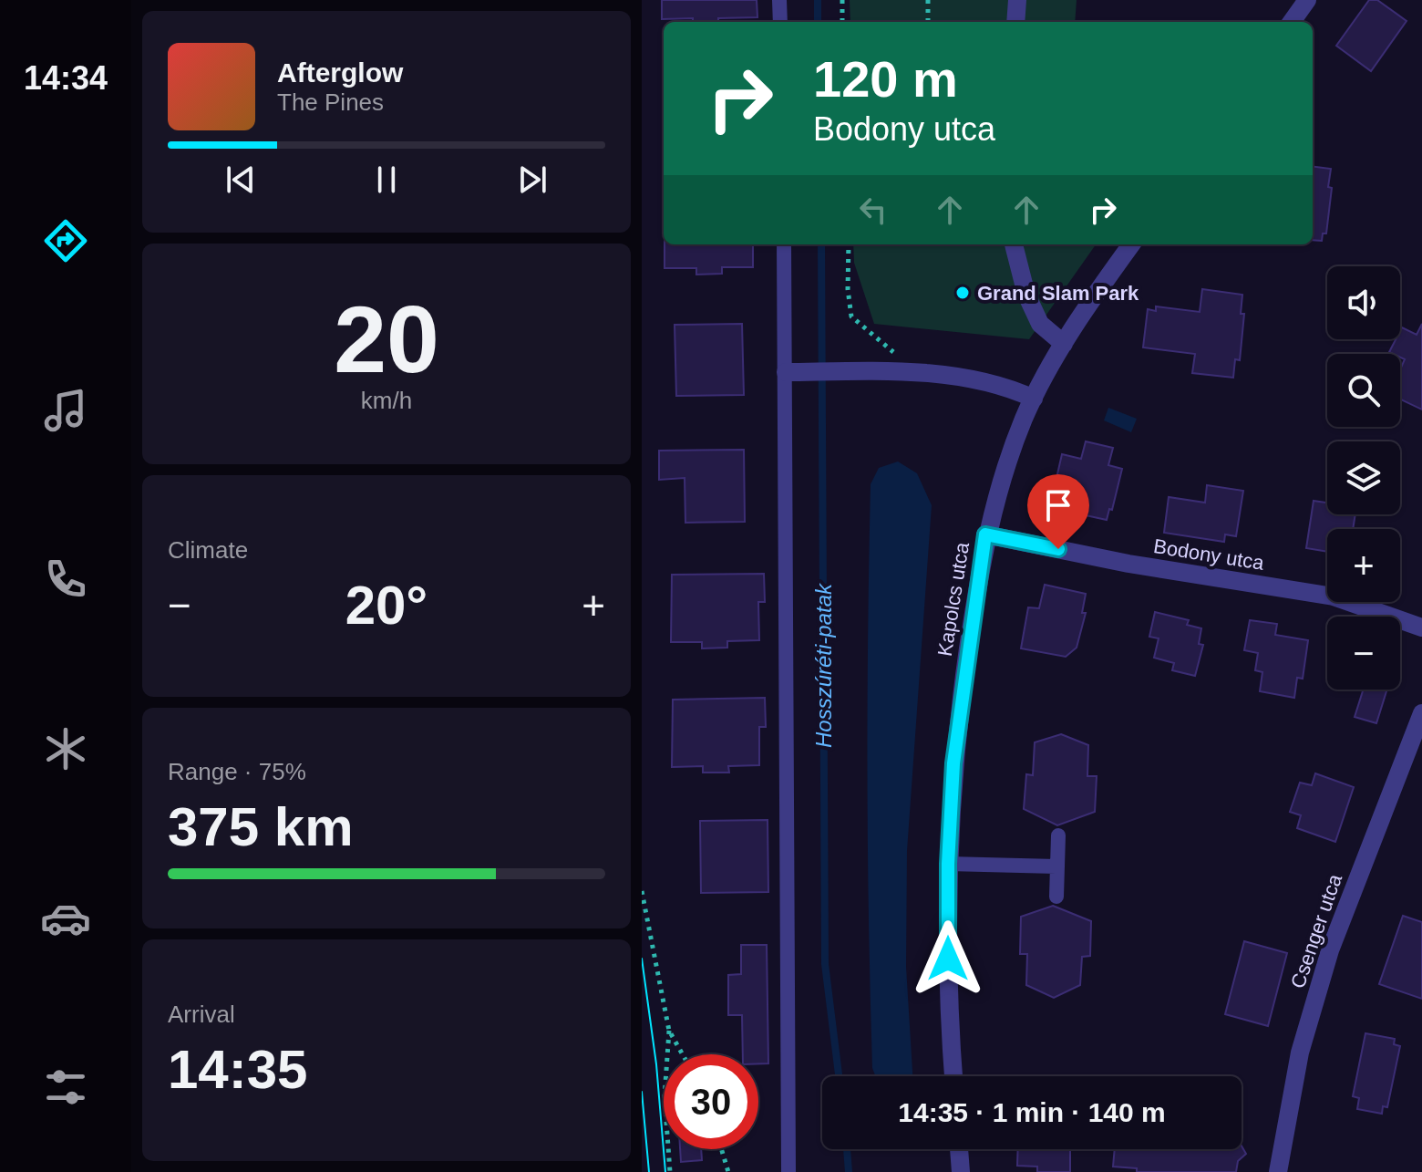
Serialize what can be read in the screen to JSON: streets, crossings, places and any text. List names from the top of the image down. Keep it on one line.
{"streets":{"street":["Bodony utca","Kapolcs utca","Csenger utca"]},"crossings":[["Bodony utca","Kapolcs utca"]],"water":["Hosszúréti-patak"],"places":["Grand Slam Park"],"page":{"tabs":"14:34","turn":["120 m","Bodony utca"],"song":["Afterglow","The Pines"],"tile":[["20","km/h"],"Climate",["Range · 75%","375 km"],["Arrival","14:35"]],"map_buttons":["+","−"],"heat":["−","20°","+"],"limit":"30","trip":"14:35 · 1 min · 140 m"}}
